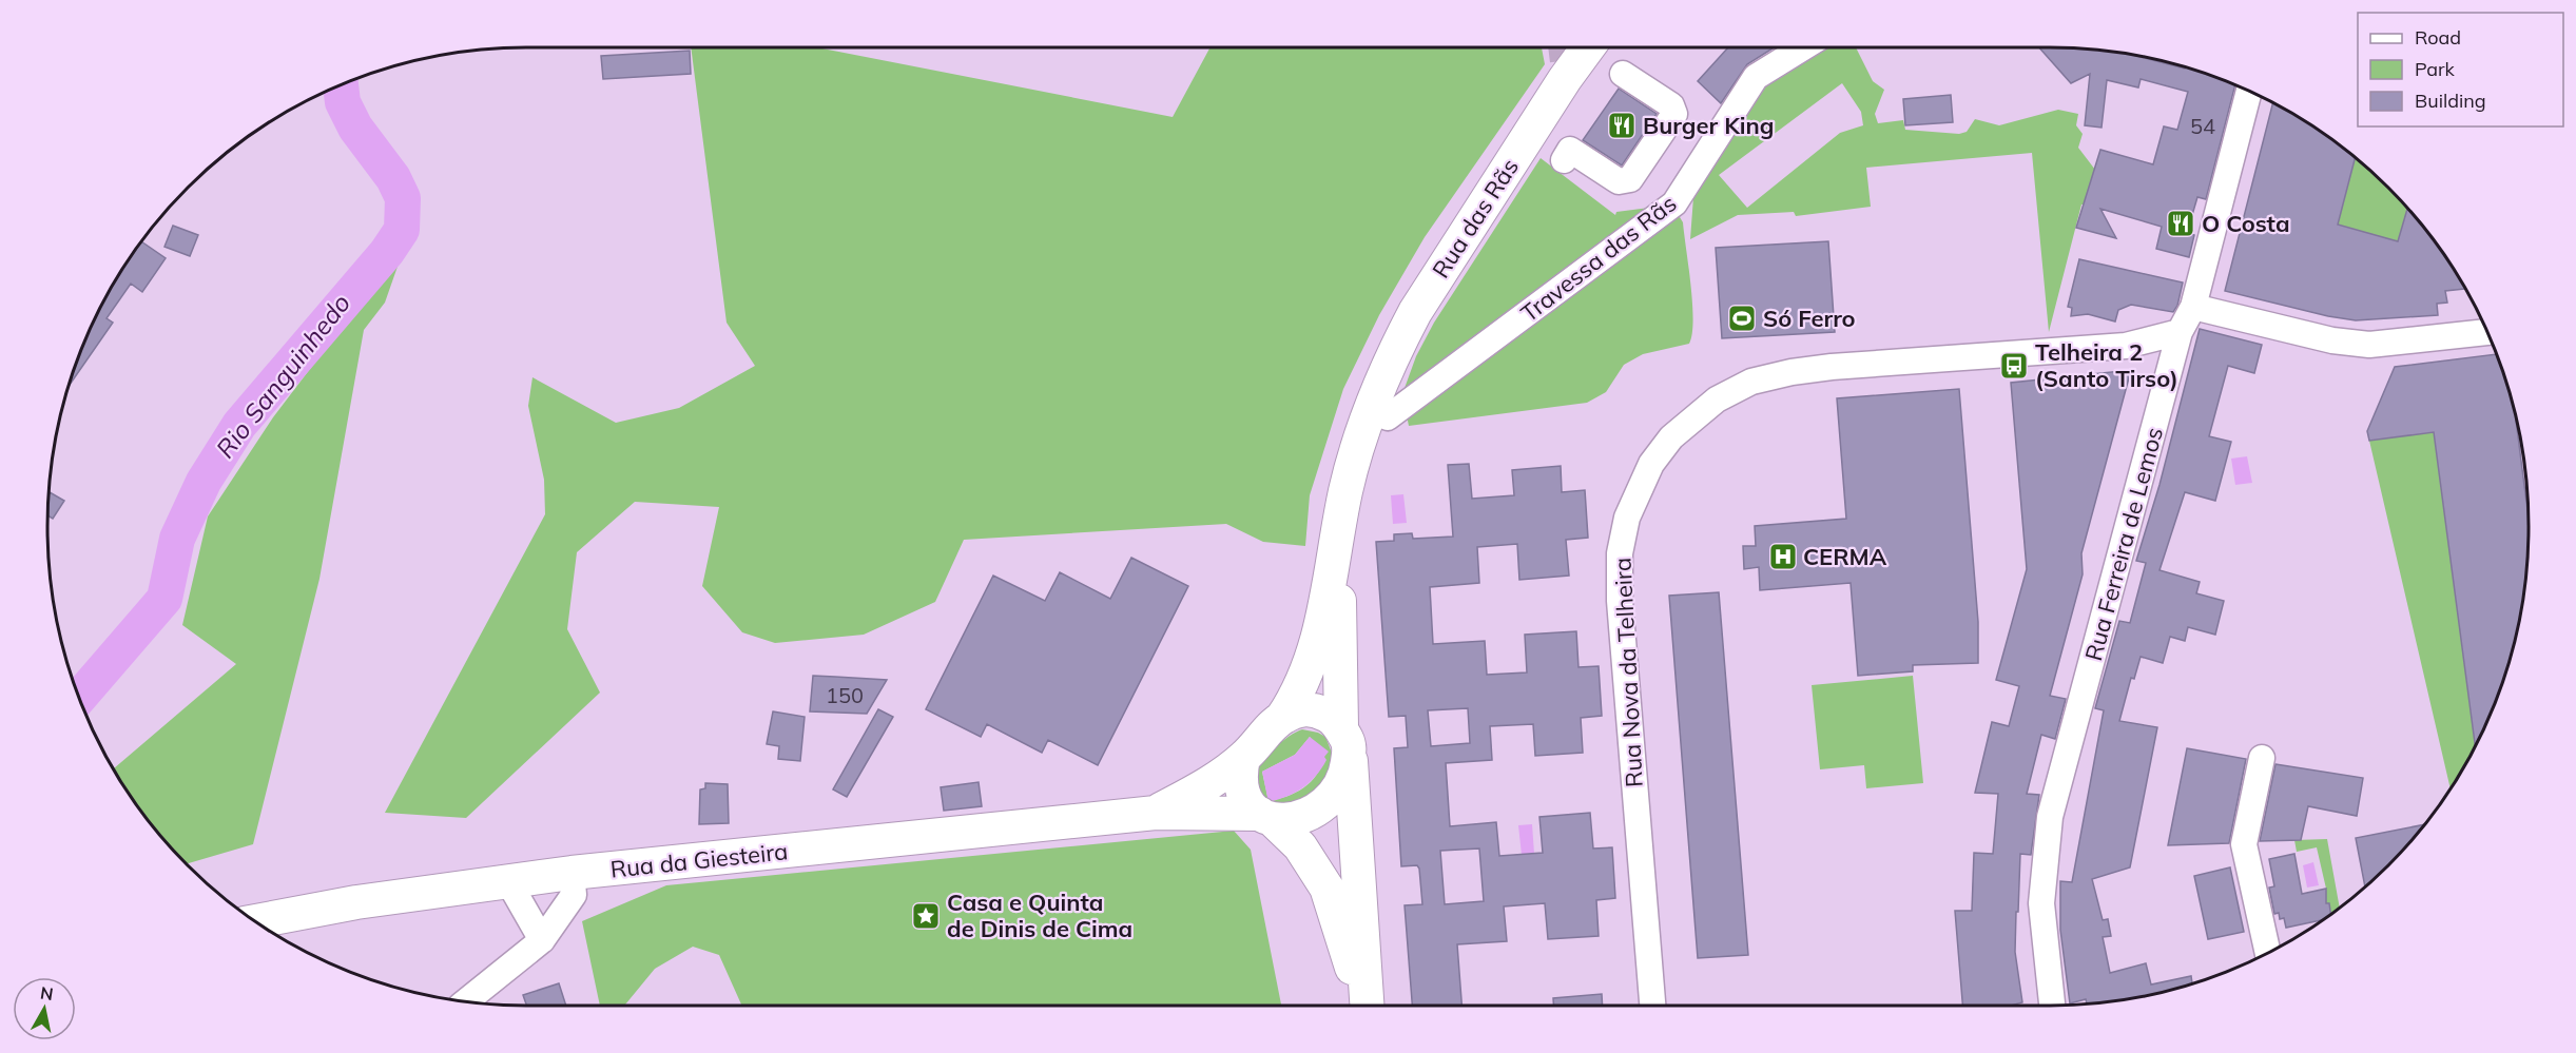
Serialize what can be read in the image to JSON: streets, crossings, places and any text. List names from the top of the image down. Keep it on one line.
{"streets":{"main road":["Rua das Rãs","Rua da Giesteira"],"street":["Travessa das Rãs","Rua Ferreira de Lemos","Rua Nova da Telheira"]},"crossings":[["Rua das Rãs","Travessa das Rãs"],["Rua Ferreira de Lemos","Rua Nova da Telheira"]],"water":["Rio Sanguinhedo"],"places":{"restaurant":["Burger King","O Costa"],"sports":["Só Ferro"],"bus stop":["Telheira 2 (Santo Tirso)"],"hospital":["CERMA"],"place":["Casa e Quinta de Dinis de Cima"]},"house_numbers":["54","150"],"legend":["Road","Park","Building"],"north":"top"}
